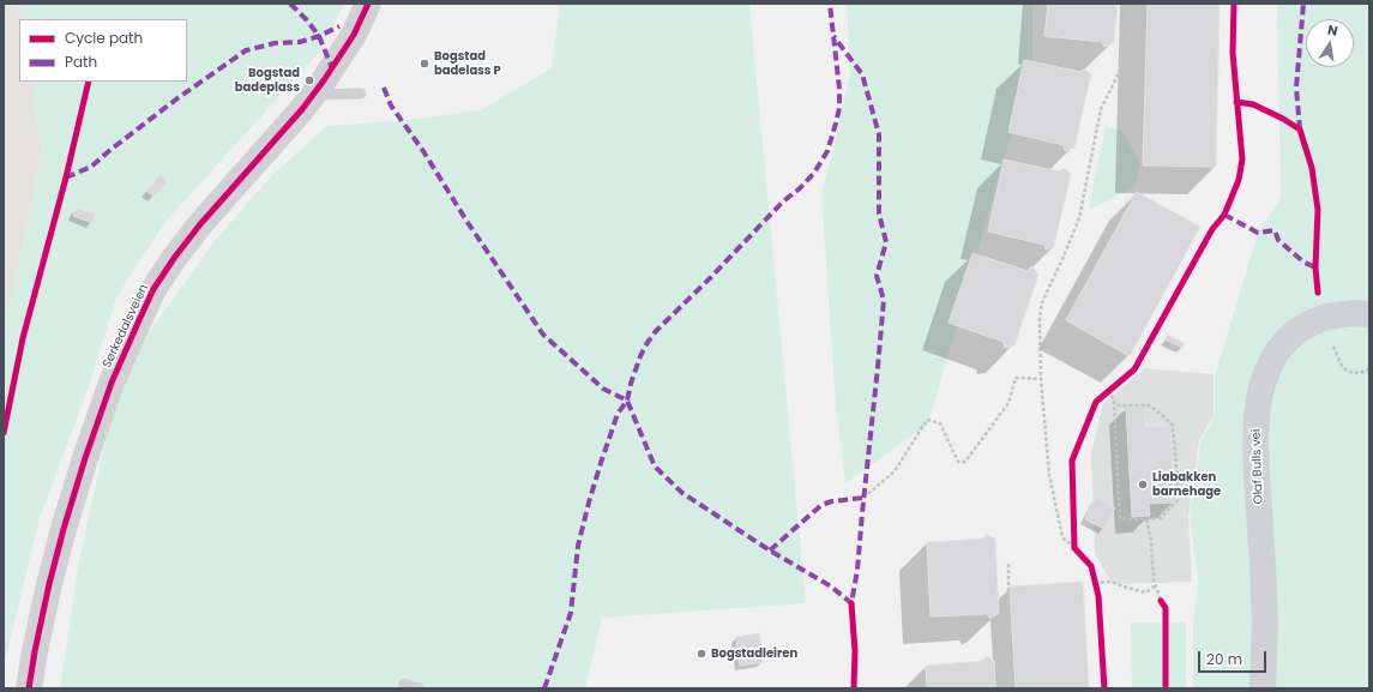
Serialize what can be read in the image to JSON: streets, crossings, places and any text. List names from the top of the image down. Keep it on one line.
{"streets":{"street":["Sørkedalsveien","Olaf Bulls vei"]},"places":["Bogstad badelass P","Bogstad badeplass","Liabakken barnehage","Bogstadleiren"],"legend":["Cycle path","Path"],"scale_bar":"20 m","north":"top"}
